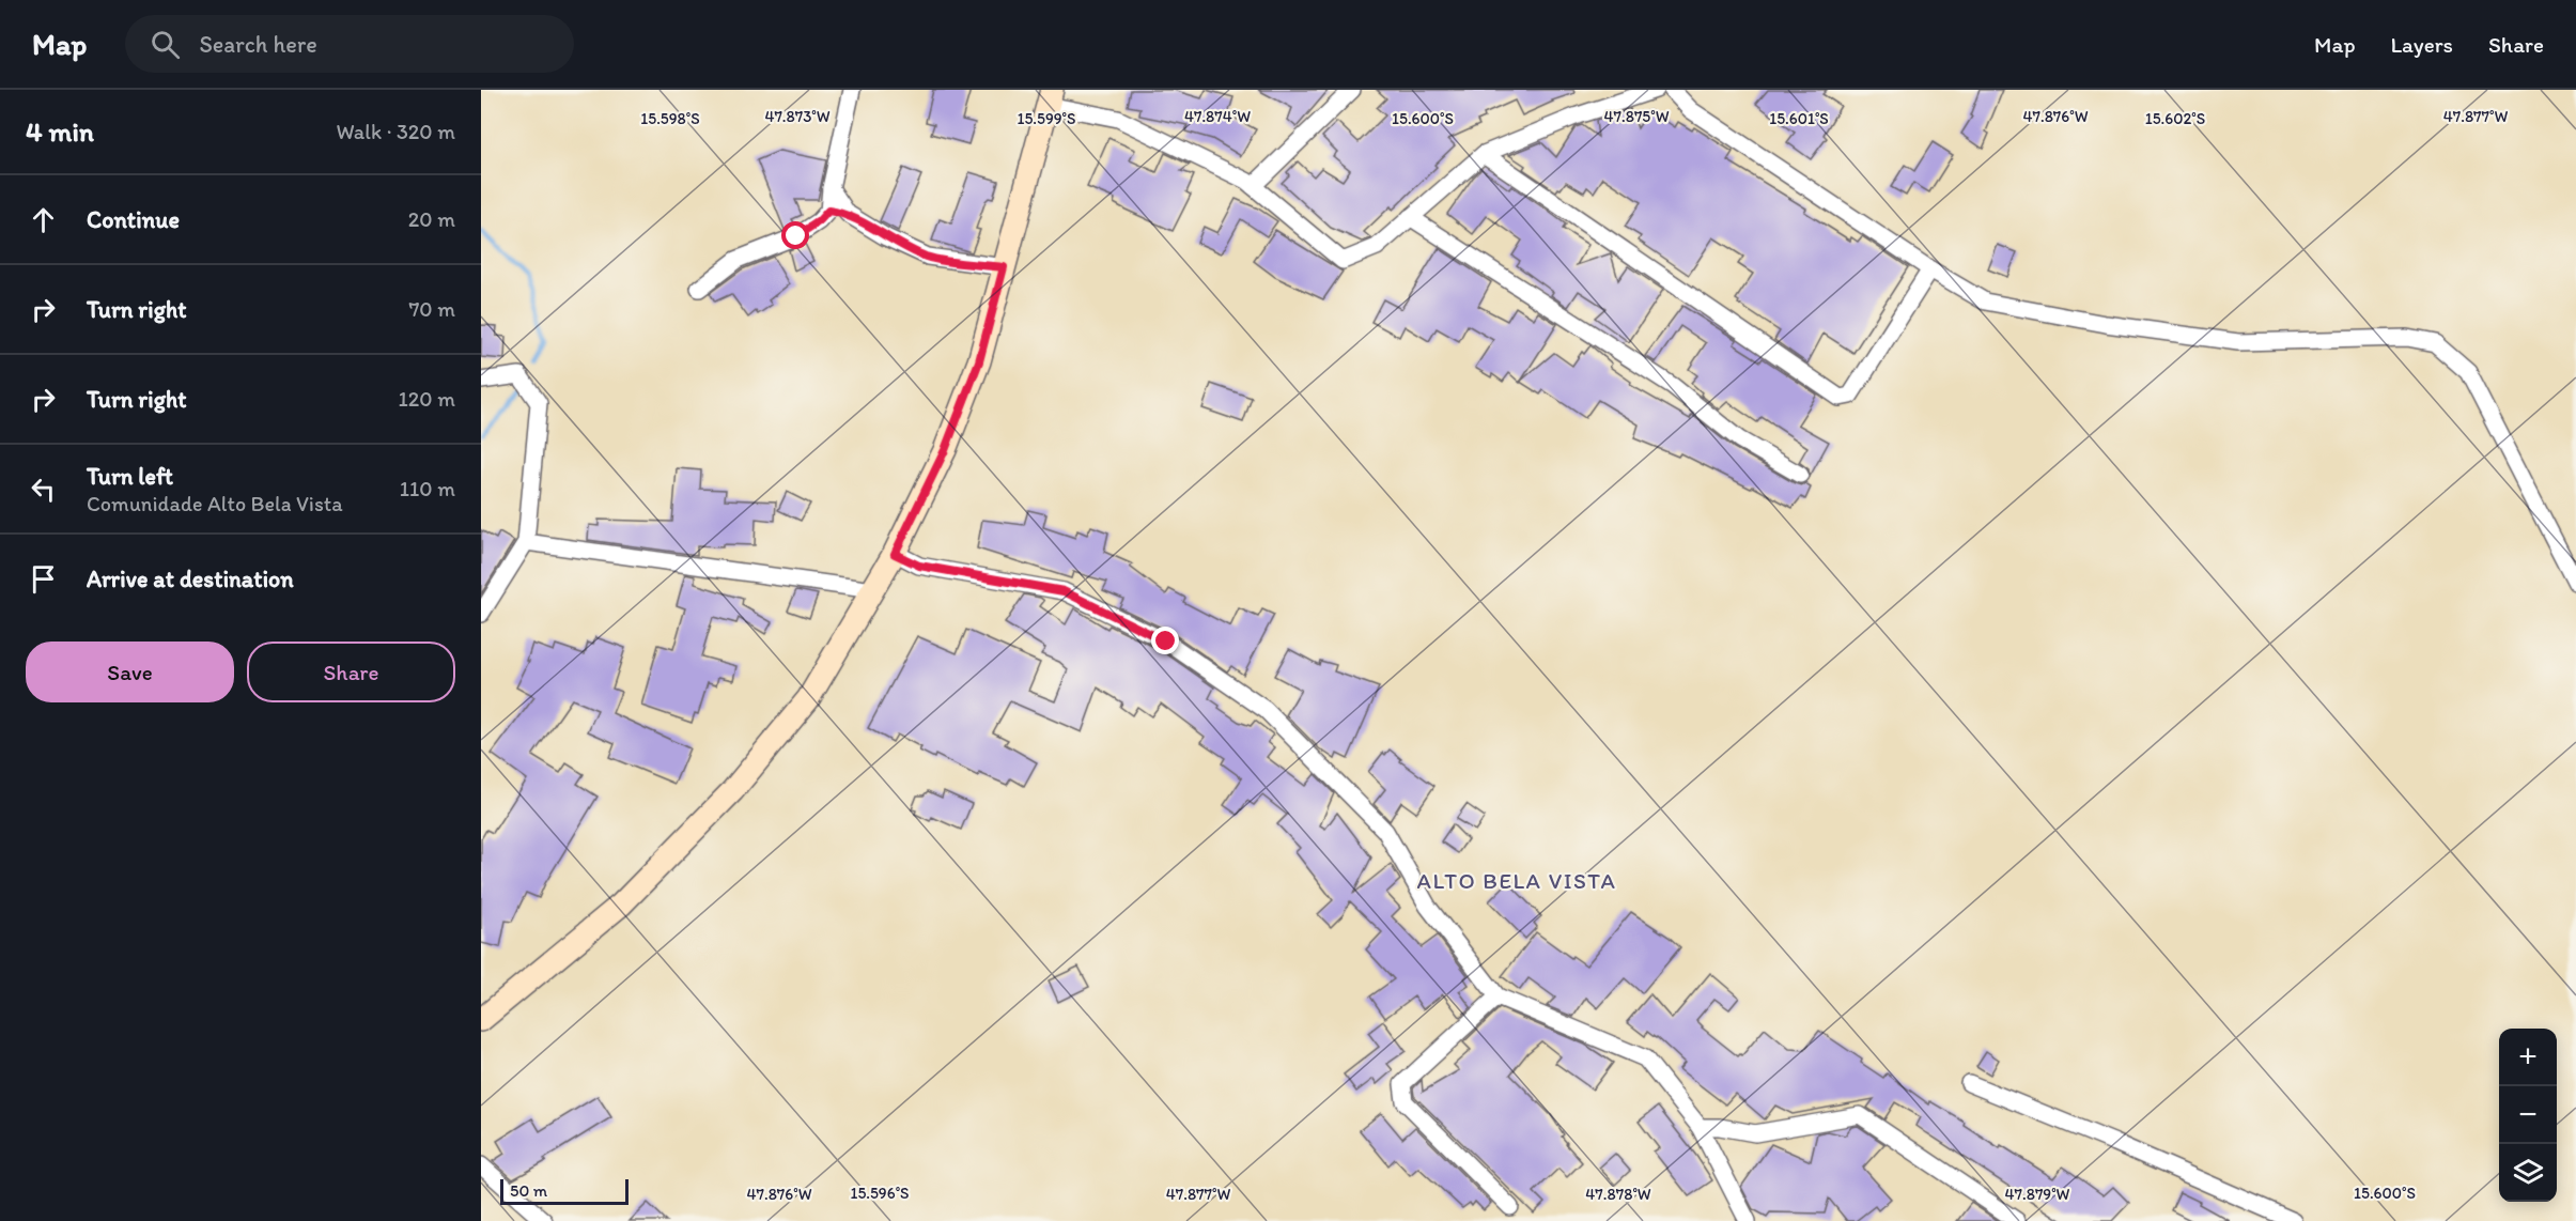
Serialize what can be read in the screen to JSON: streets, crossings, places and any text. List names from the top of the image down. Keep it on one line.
{"districts":["ALTO BELA VISTA"],"scale_bar":"50 m","page":{"header":"Map","search":"Search here","nav":["Map","Layers","Share"],"heading":["4 min","Walk · 320 m"],"list":[["Continue","20 m"],["Turn right","70 m"],["Turn right","120 m"],["Turn left","Comunidade Alto Bela Vista","110 m"],"Arrive at destination"],"buttons":["Save","Share"],"map_buttons":["+","−"],"scale":"50 m"},"coordinates":["47.873°W","47.874°W","47.875°W","47.876°W","47.877°W","15.602°S","15.598°S","15.599°S","15.600°S","15.601°S","15.596°S","47.878°W","47.879°W"]}
